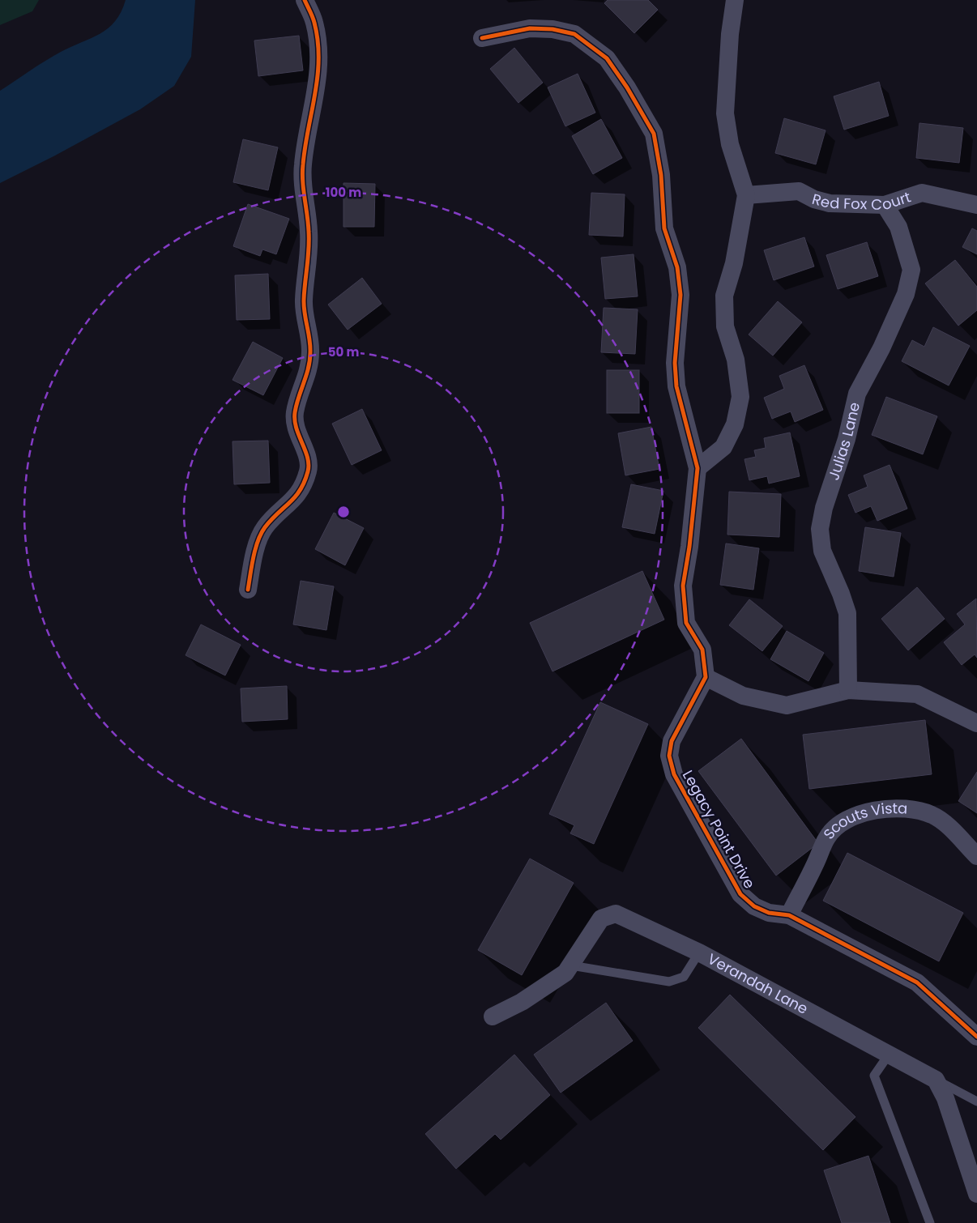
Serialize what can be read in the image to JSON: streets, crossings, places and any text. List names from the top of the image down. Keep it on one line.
{"streets":{"street":["Red Fox Court","Julias Lane","Scouts Vista","Legacy Point Drive","Verandah Lane"]},"crossings":[["Red Fox Court","Julias Lane"],["Scouts Vista","Legacy Point Drive"]],"rings":["100 m","50 m"]}
